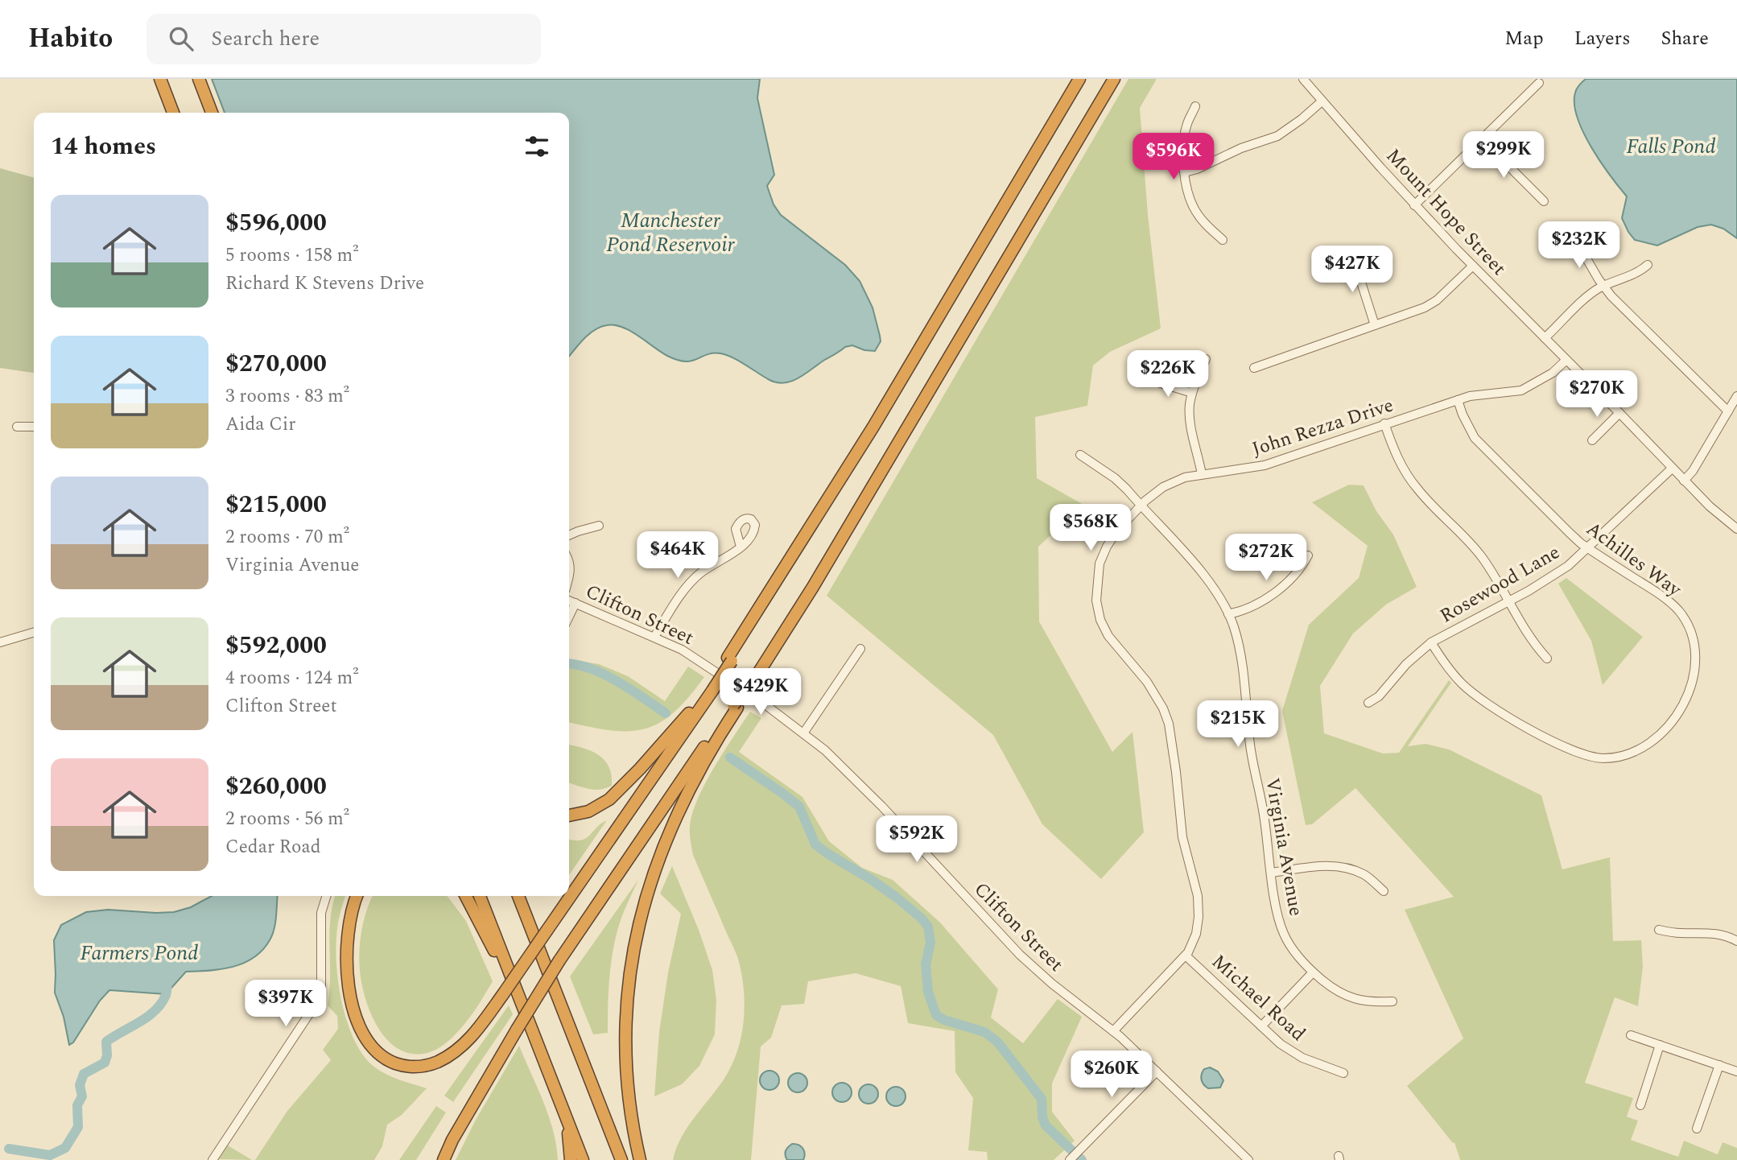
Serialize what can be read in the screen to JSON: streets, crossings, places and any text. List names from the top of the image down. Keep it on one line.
{"streets":{"street":["Mount Hope Street","John Rezza Drive","Achilles Way","Rosewood Lane","Clifton Street","Virginia Avenue","Michael Road"]},"crossings":[["Mount Hope Street","John Rezza Drive"],["Mount Hope Street","Rosewood Lane"],["John Rezza Drive","Achilles Way"],["John Rezza Drive","Clifton Street"],["John Rezza Drive","Virginia Avenue"],["John Rezza Drive","Michael Road"],["Achilles Way","Rosewood Lane"]],"water":["Falls Pond","Manchester Pond Reservoir","Farmers Pond"],"page":{"header":"Habito","search":"Search here","nav":["Map","Layers","Share"],"heading":"14 homes","price":["$299K","$596K","$232K","$427K","$226K","$270K","$568K","$464K","$272K","$429K","$215K","$592K","$397K","$260K"],"list":[{"name":"$596,000","note":"5 rooms · 158 m² · Richard K Stevens Drive"},{"name":"$270,000","note":"3 rooms · 83 m² · Aida Cir"},{"name":"$215,000","note":"2 rooms · 70 m² · Virginia Avenue"},{"name":"$592,000","note":"4 rooms · 124 m² · Clifton Street"},{"name":"$260,000","note":"2 rooms · 56 m² · Cedar Road"}]}}
